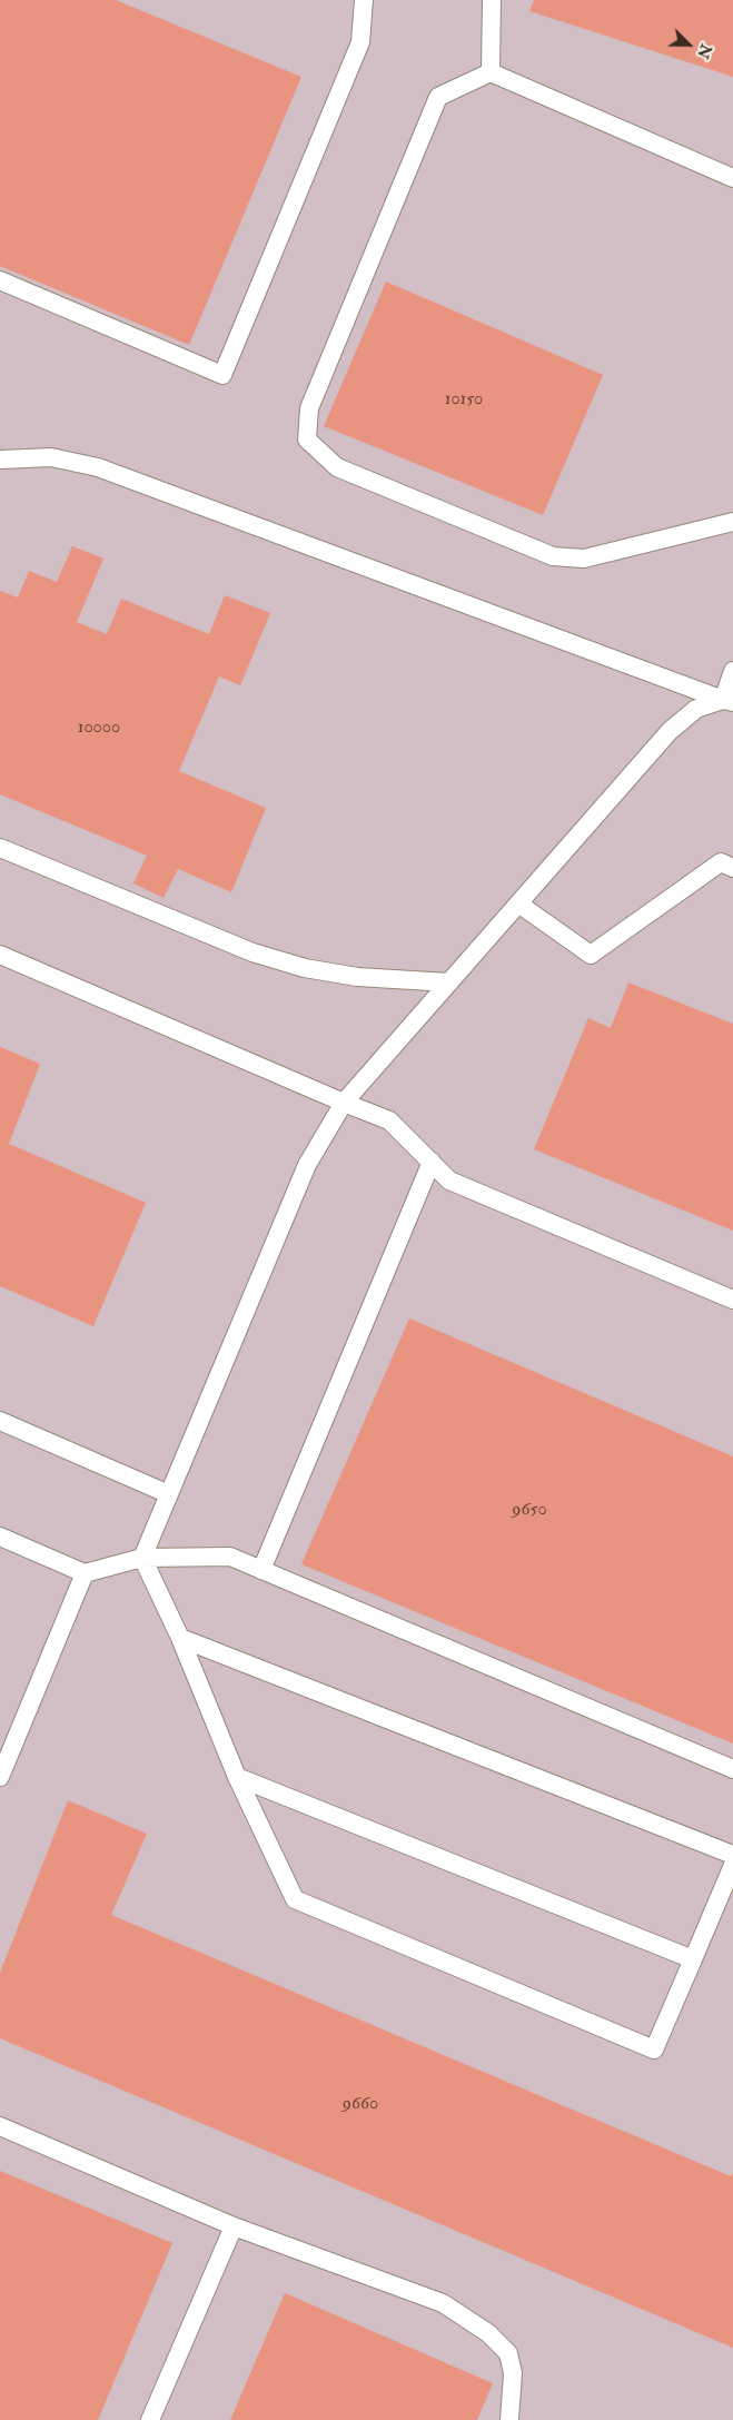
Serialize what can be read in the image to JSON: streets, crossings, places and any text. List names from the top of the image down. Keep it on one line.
{"house_numbers":["10150","10000","9650","9660"],"north":"bottom right"}
